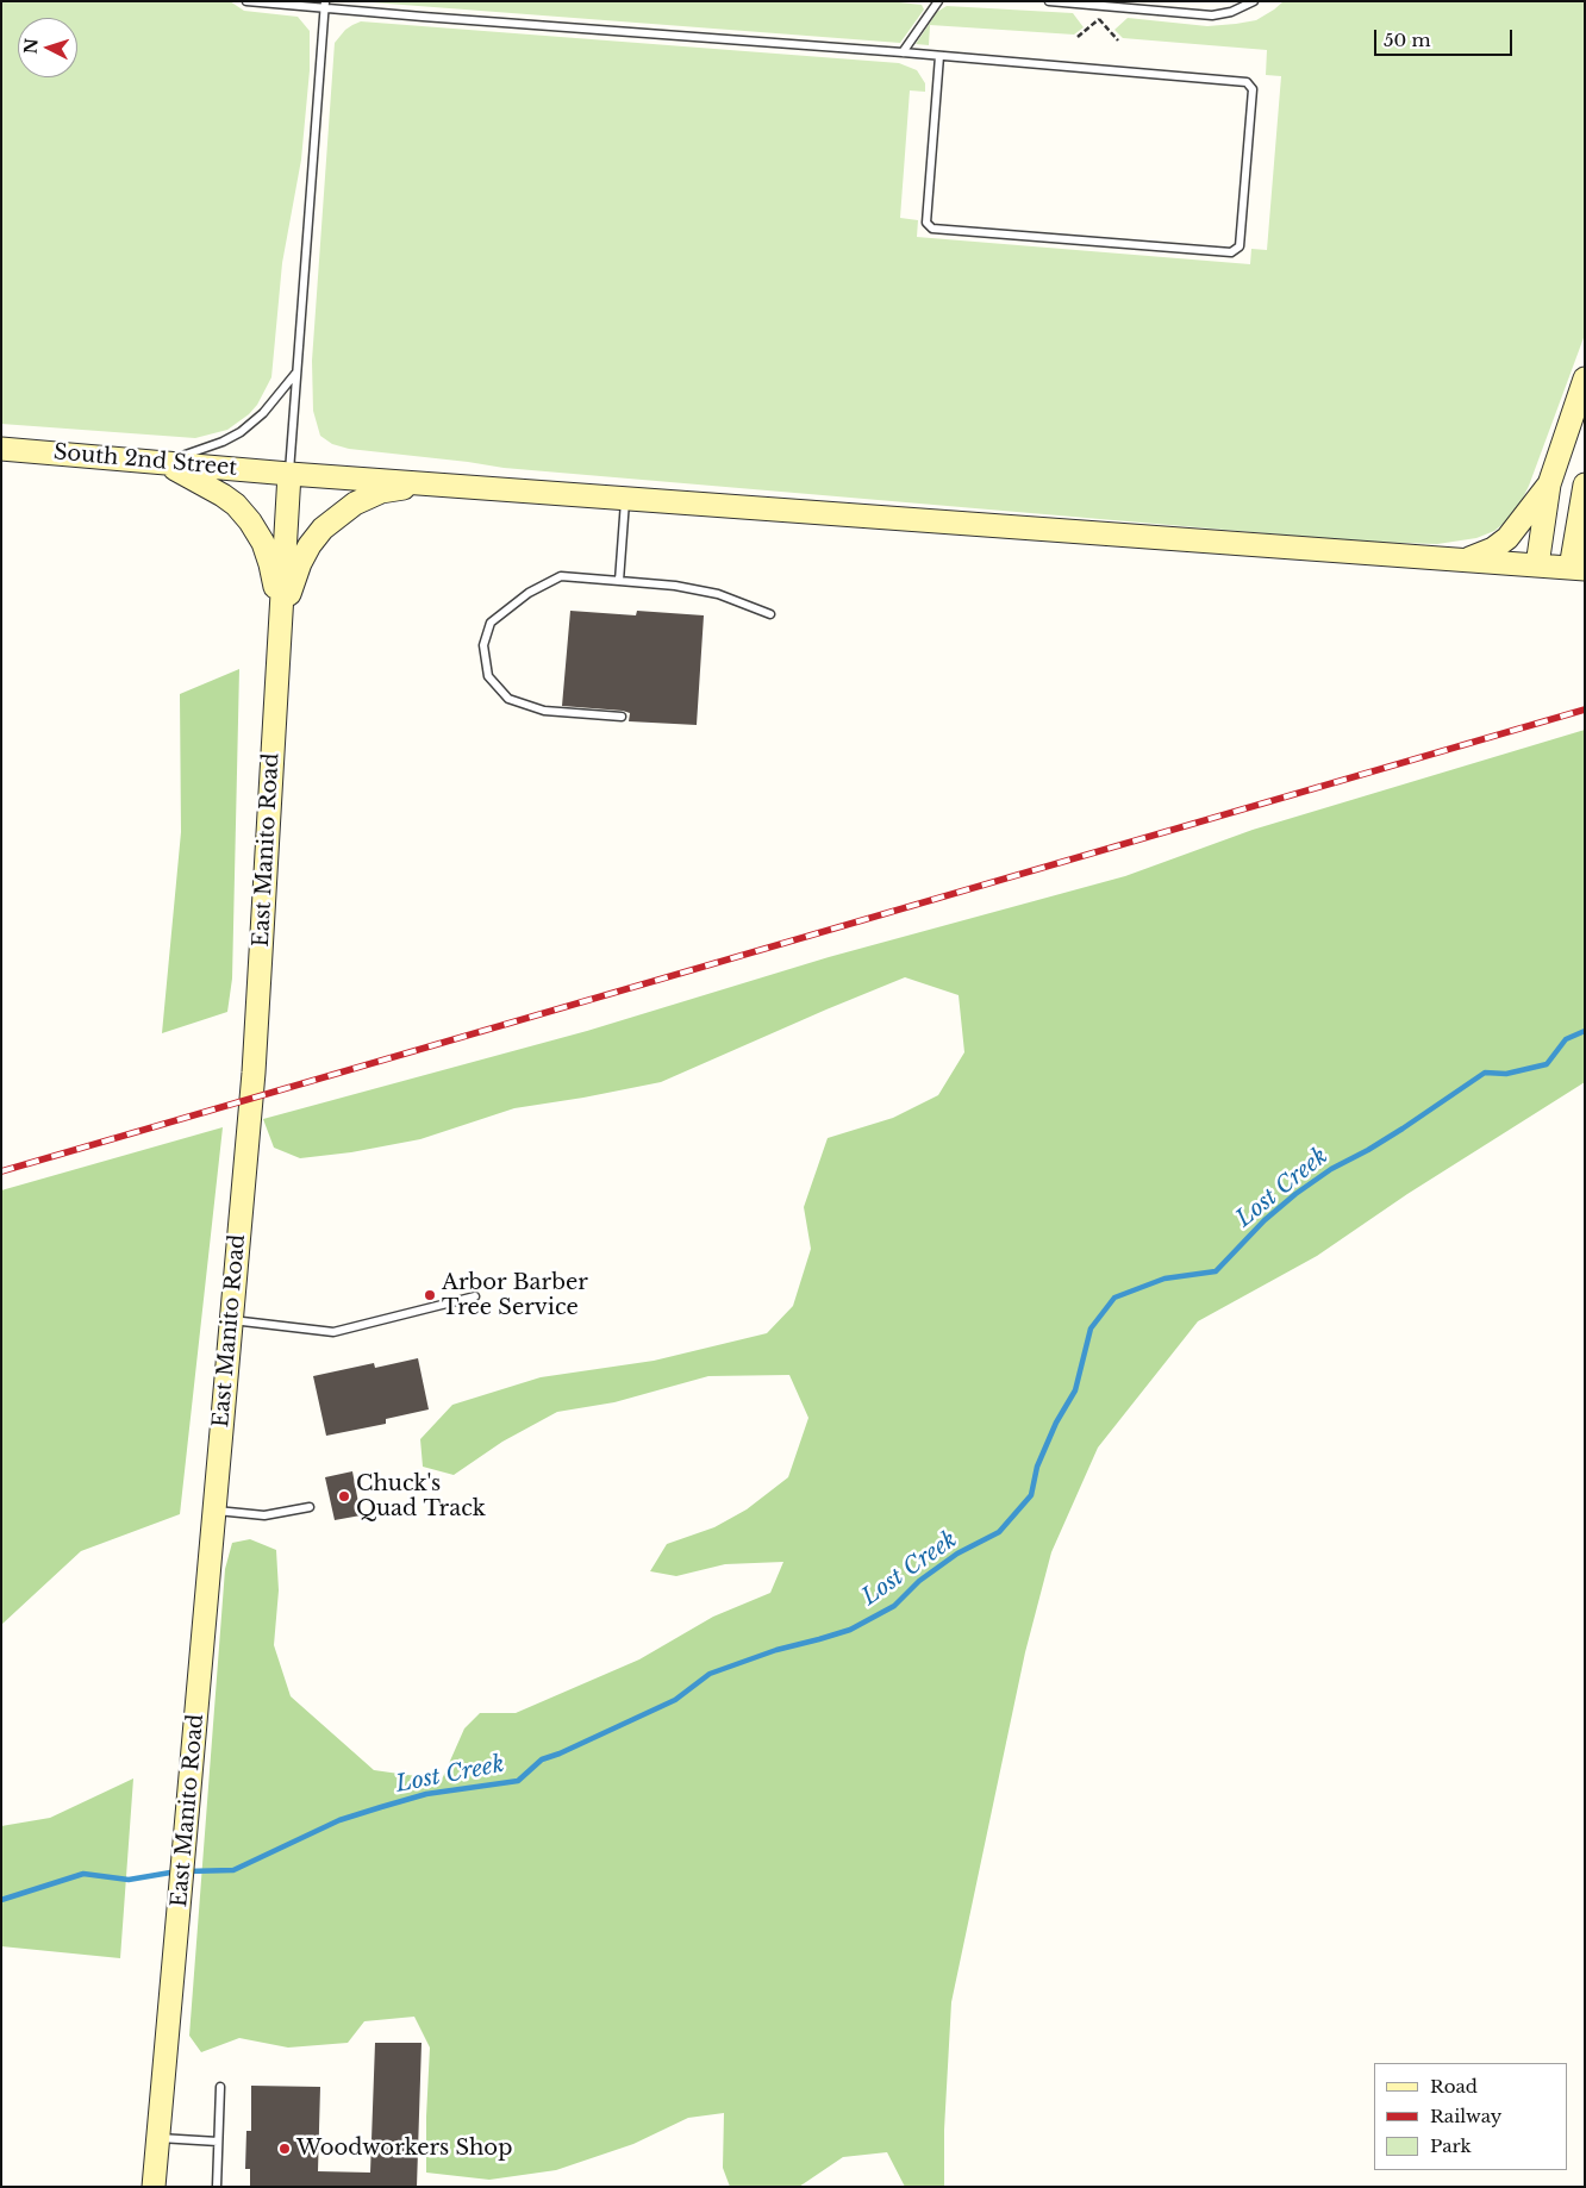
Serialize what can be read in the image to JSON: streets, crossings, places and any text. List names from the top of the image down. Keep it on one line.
{"streets":{"main road":["South 2nd Street","East Manito Road"]},"crossings":[["South 2nd Street","East Manito Road"]],"water":["Lost Creek"],"places":["Arbor Barber Tree Service","Chuck's Quad Track","Woodworkers Shop"],"legend":["Road","Railway","Park"],"scale_bar":"50 m","north":"left"}
